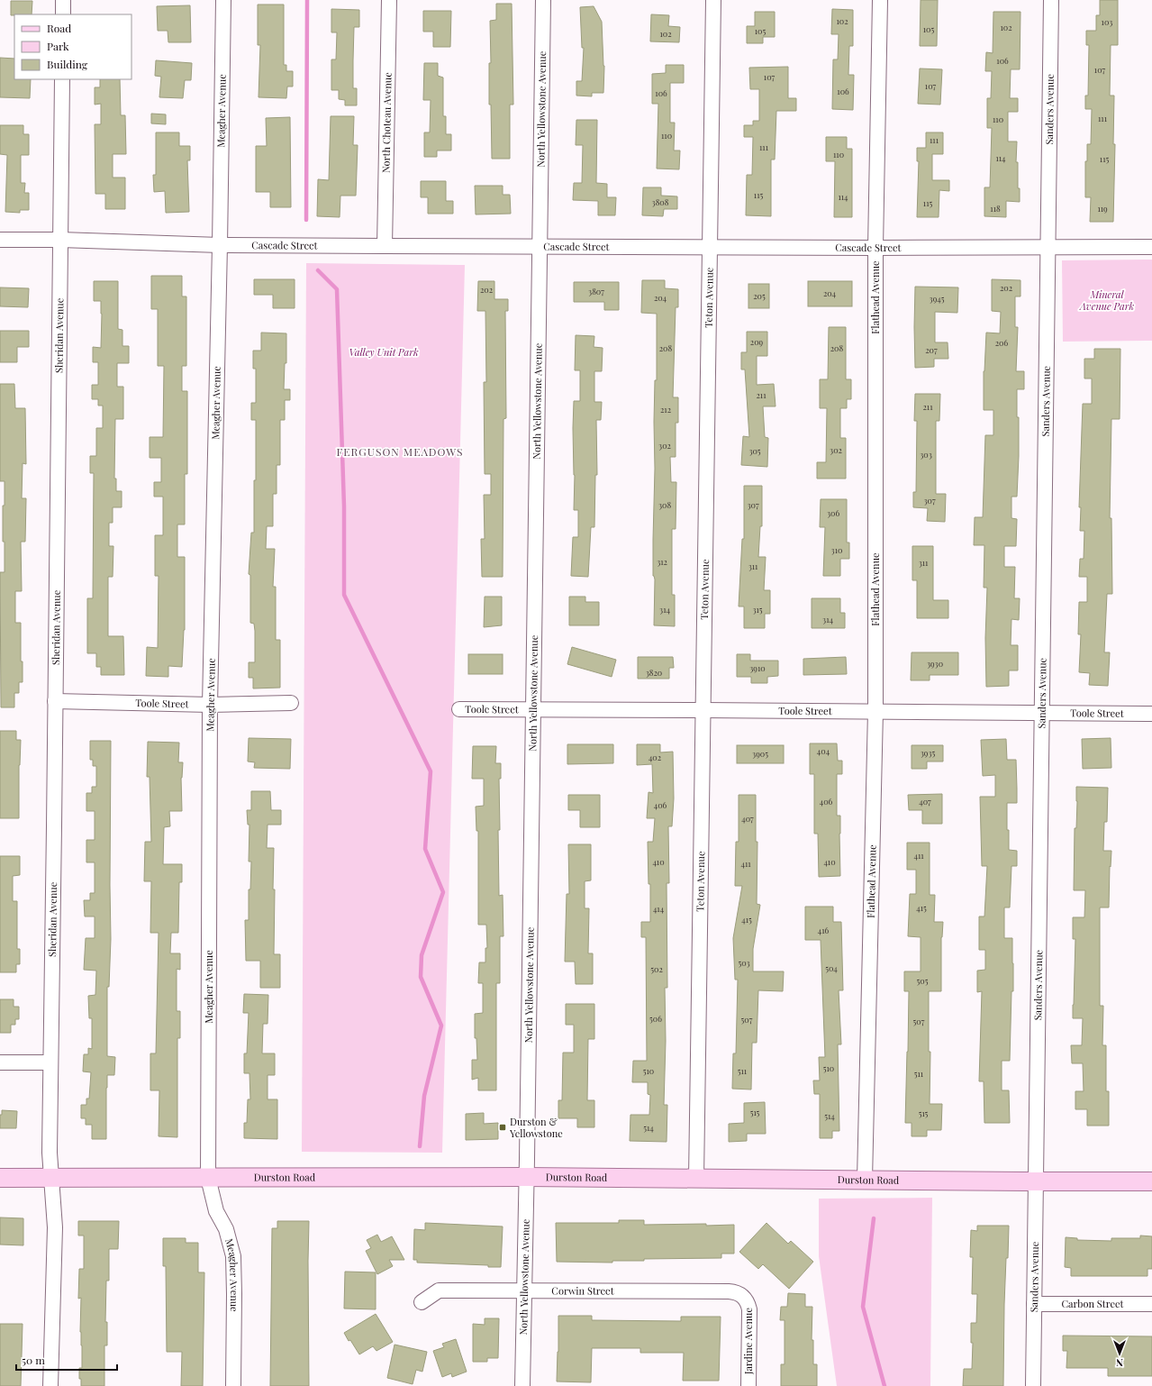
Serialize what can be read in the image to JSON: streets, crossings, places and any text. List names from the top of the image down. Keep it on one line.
{"streets":{"main road":["Durston Road"],"street":["North Yellowstone Avenue","Sanders Avenue","Meagher Avenue","North Choteau Avenue","Cascade Street","Teton Avenue","Flathead Avenue","Sheridan Avenue","Toole Street","Corwin Street","Carbon Street","Jardine Avenue"]},"crossings":[["North Yellowstone Avenue","Cascade Street"],["North Yellowstone Avenue","Toole Street"],["North Yellowstone Avenue","Durston Road"],["North Yellowstone Avenue","Corwin Street"],["Sanders Avenue","Cascade Street"],["Sanders Avenue","Toole Street"],["Sanders Avenue","Durston Road"],["Sanders Avenue","Carbon Street"],["Meagher Avenue","Cascade Street"],["Meagher Avenue","Toole Street"],["Meagher Avenue","Durston Road"],["North Choteau Avenue","Cascade Street"],["Cascade Street","Teton Avenue"],["Cascade Street","Flathead Avenue"],["Cascade Street","Sheridan Avenue"],["Teton Avenue","Toole Street"],["Teton Avenue","Durston Road"],["Flathead Avenue","Toole Street"],["Flathead Avenue","Durston Road"],["Sheridan Avenue","Toole Street"],["Sheridan Avenue","Durston Road"],["Corwin Street","Jardine Avenue"]],"districts":["FERGUSON MEADOWS"],"parks":["Mineral Avenue Park","Valley Unit Park"],"places":{"transit":["Durston & Yellowstone"]},"house_numbers":["102","103","102","105","105","102","106","107","107","107","106","106","111","110","110","111","111","110","114","115","115","114","3808","115","118","119","202","202","3807","204","205","204","3945","209","206","208","208","207","211","211","212","302","302","305","303","307","308","307","306","310","312","311","311","314","315","314","3930","3910","3820","404","3935","3905","402","406","407","406","407","411","410","410","411","415","414","415","416","503","504","502","505","506","507","507","510","510","511","511","515","515","514","514"],"legend":["Road","Park","Building"],"scale_bar":"50 m","north":"bottom"}
